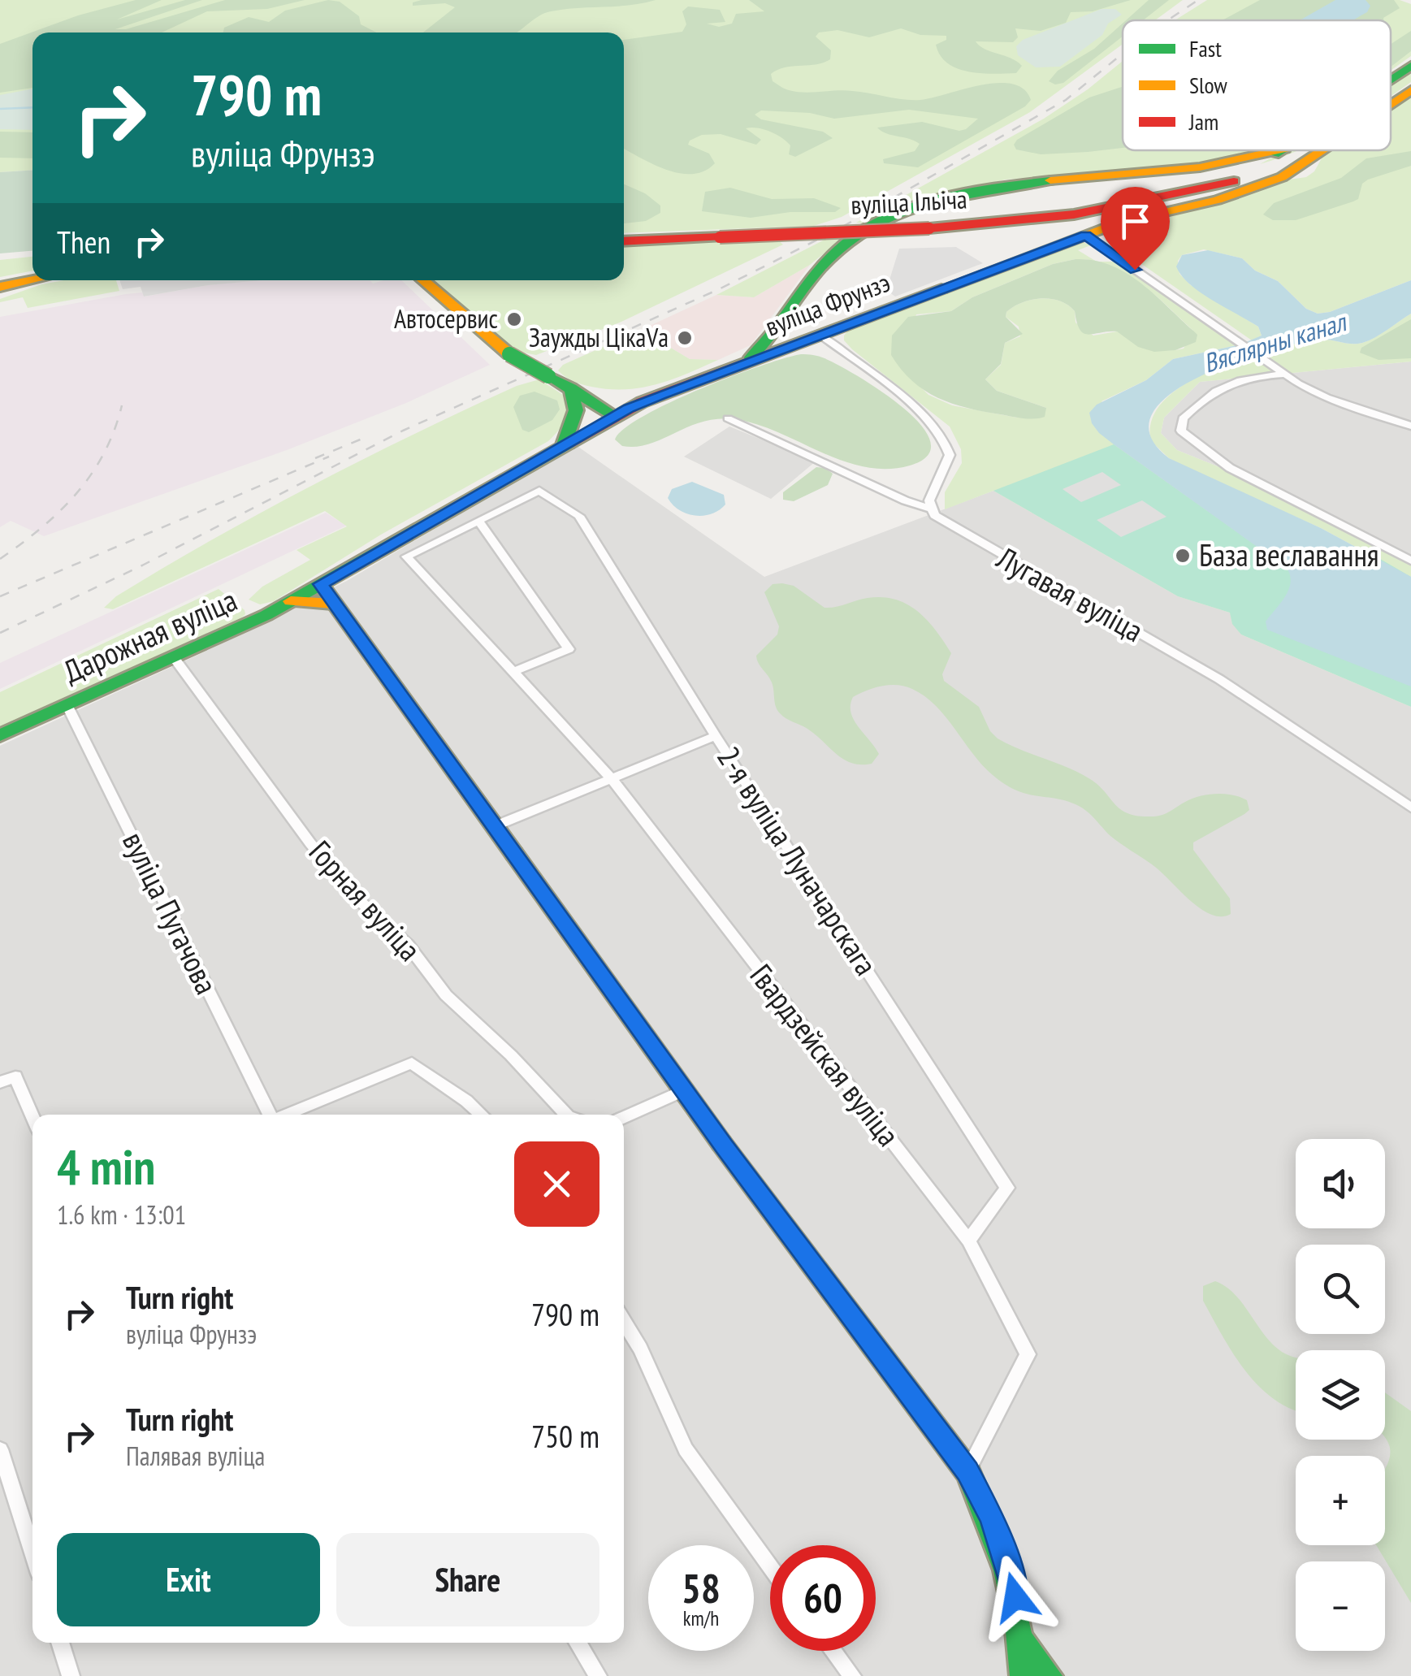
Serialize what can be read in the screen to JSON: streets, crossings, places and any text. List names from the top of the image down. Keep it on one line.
{"streets":{"main road":["вуліца Ільіча","вуліца Фрунзэ","Дарожная вуліца"],"street":["Лугавая вуліца","2-я вуліца Луначарскага","Горная вуліца","вуліца Пугачова","Гвардзейская вуліца"]},"crossings":[["вуліца Фрунзэ","Дарожная вуліца"],["Дарожная вуліца","Горная вуліца"],["Дарожная вуліца","вуліца Пугачова"],["2-я вуліца Луначарскага","Гвардзейская вуліца"]],"water":["Вяслярны канал"],"places":["Автосервис","Заужды ЦікаVа","База веславання"],"legend":["Fast","Slow","Jam"],"page":{"turn":["790 m","вуліца Фрунзэ"],"then":"Then","heading":["4 min","1.6 km · 13:01"],"map_buttons":["+","−"],"list":[{"name":"Turn right","note":"вуліца Фрунзэ","value":"790 m"},{"name":"Turn right","note":"Палявая вуліца","value":"750 m"}],"buttons":["Exit","Share"],"speed":"58 km/h","limit":"60"}}
